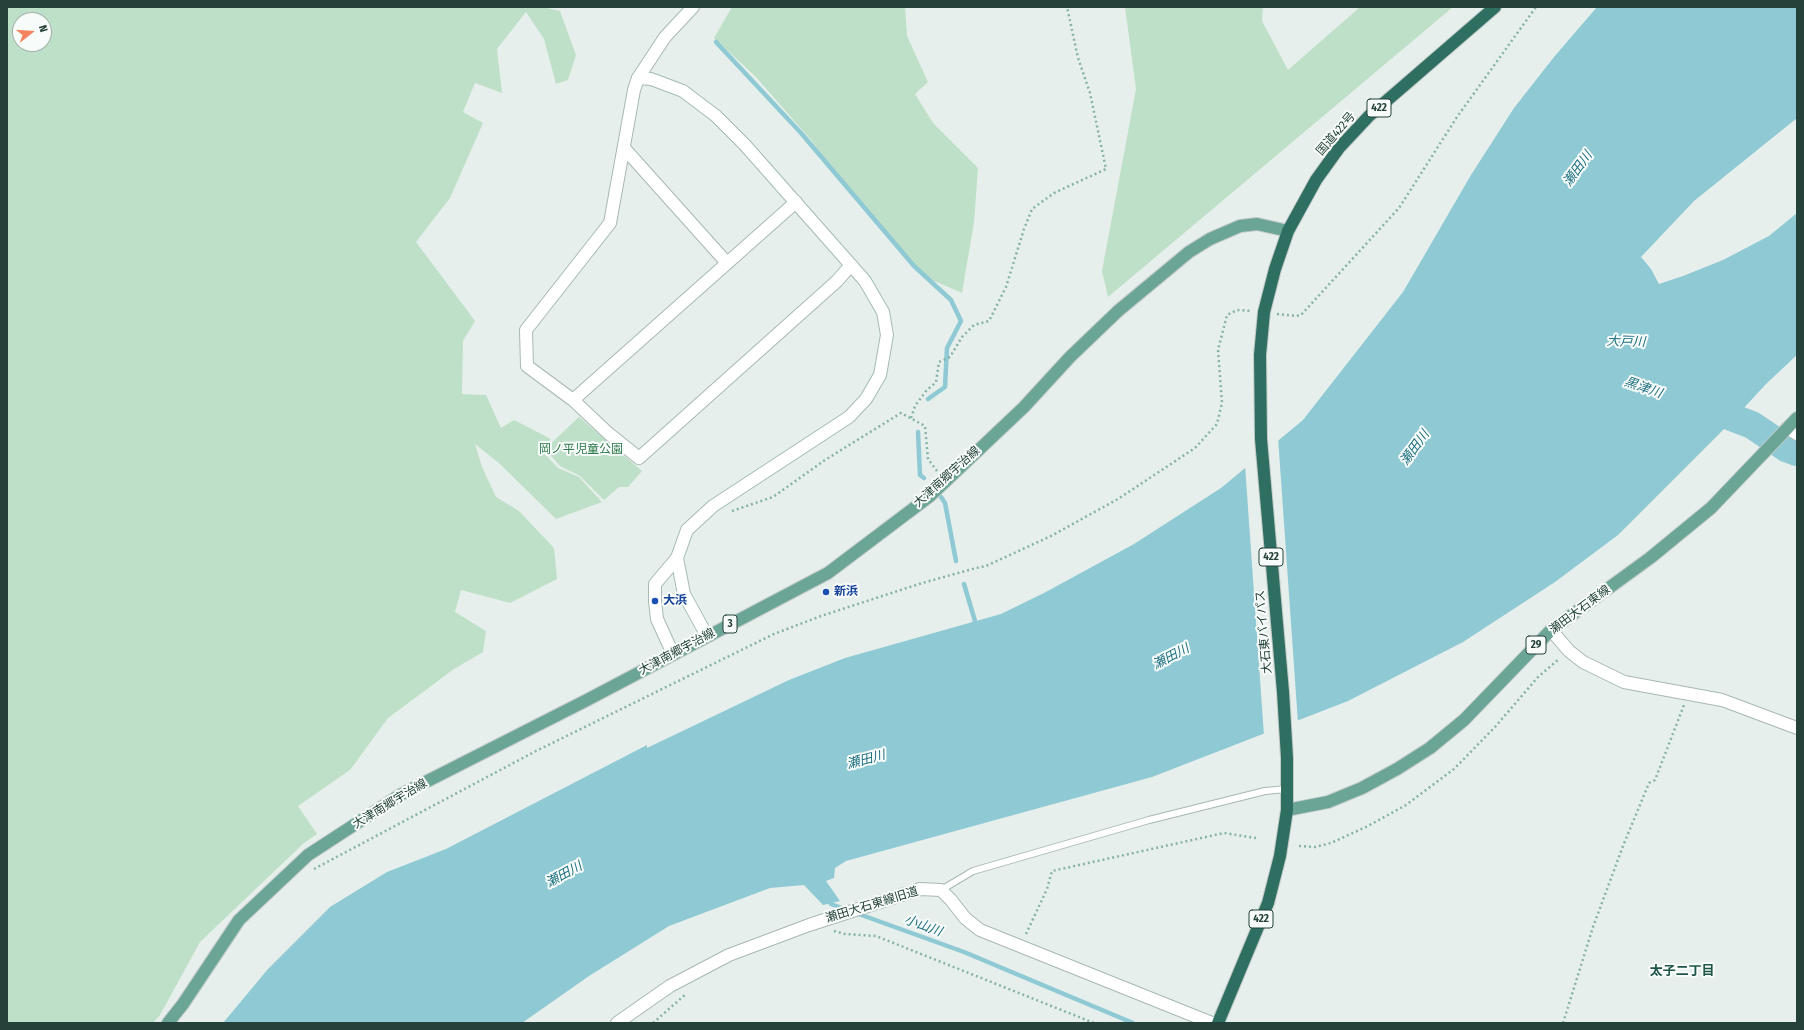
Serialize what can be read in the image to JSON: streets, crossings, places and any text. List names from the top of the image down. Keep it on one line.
{"streets":{"highway":["422","国道422号","大石東バイパス"],"main road":["大津南郷宇治線","瀬田大石東線","3","29"],"street":["瀬田大石東線旧道"]},"crossings":[["国道422号","大津南郷宇治線"],["国道422号","大石東バイパス"],["大津南郷宇治線","大石東バイパス"],["瀬田大石東線","大石東バイパス"]],"districts":["太子二丁目"],"water":["瀬田川","大戸川","黒津川","小山川"],"parks":["岡ノ平児童公園"],"places":["新浜","大浜"],"north":"right"}
